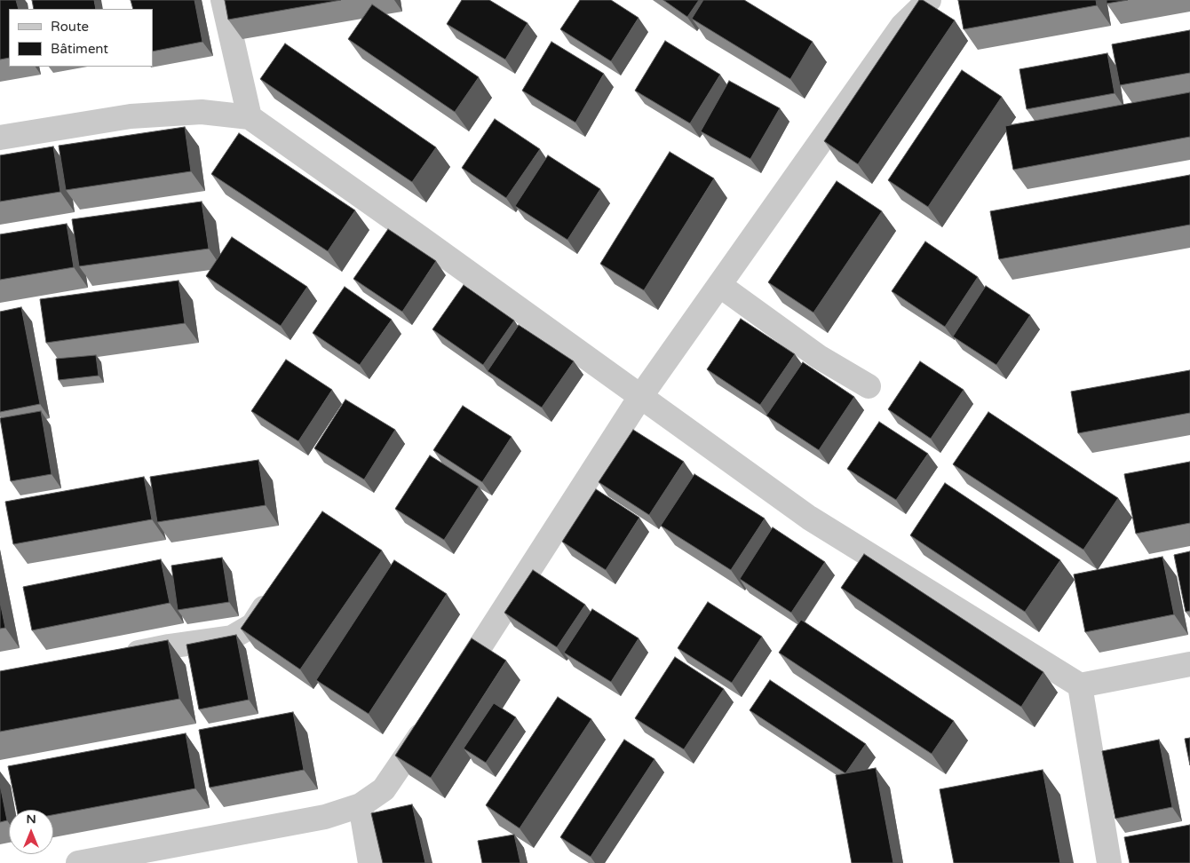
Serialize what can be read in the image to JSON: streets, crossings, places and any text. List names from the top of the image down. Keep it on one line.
{"legend":["Route","Bâtiment"],"north":"top"}
